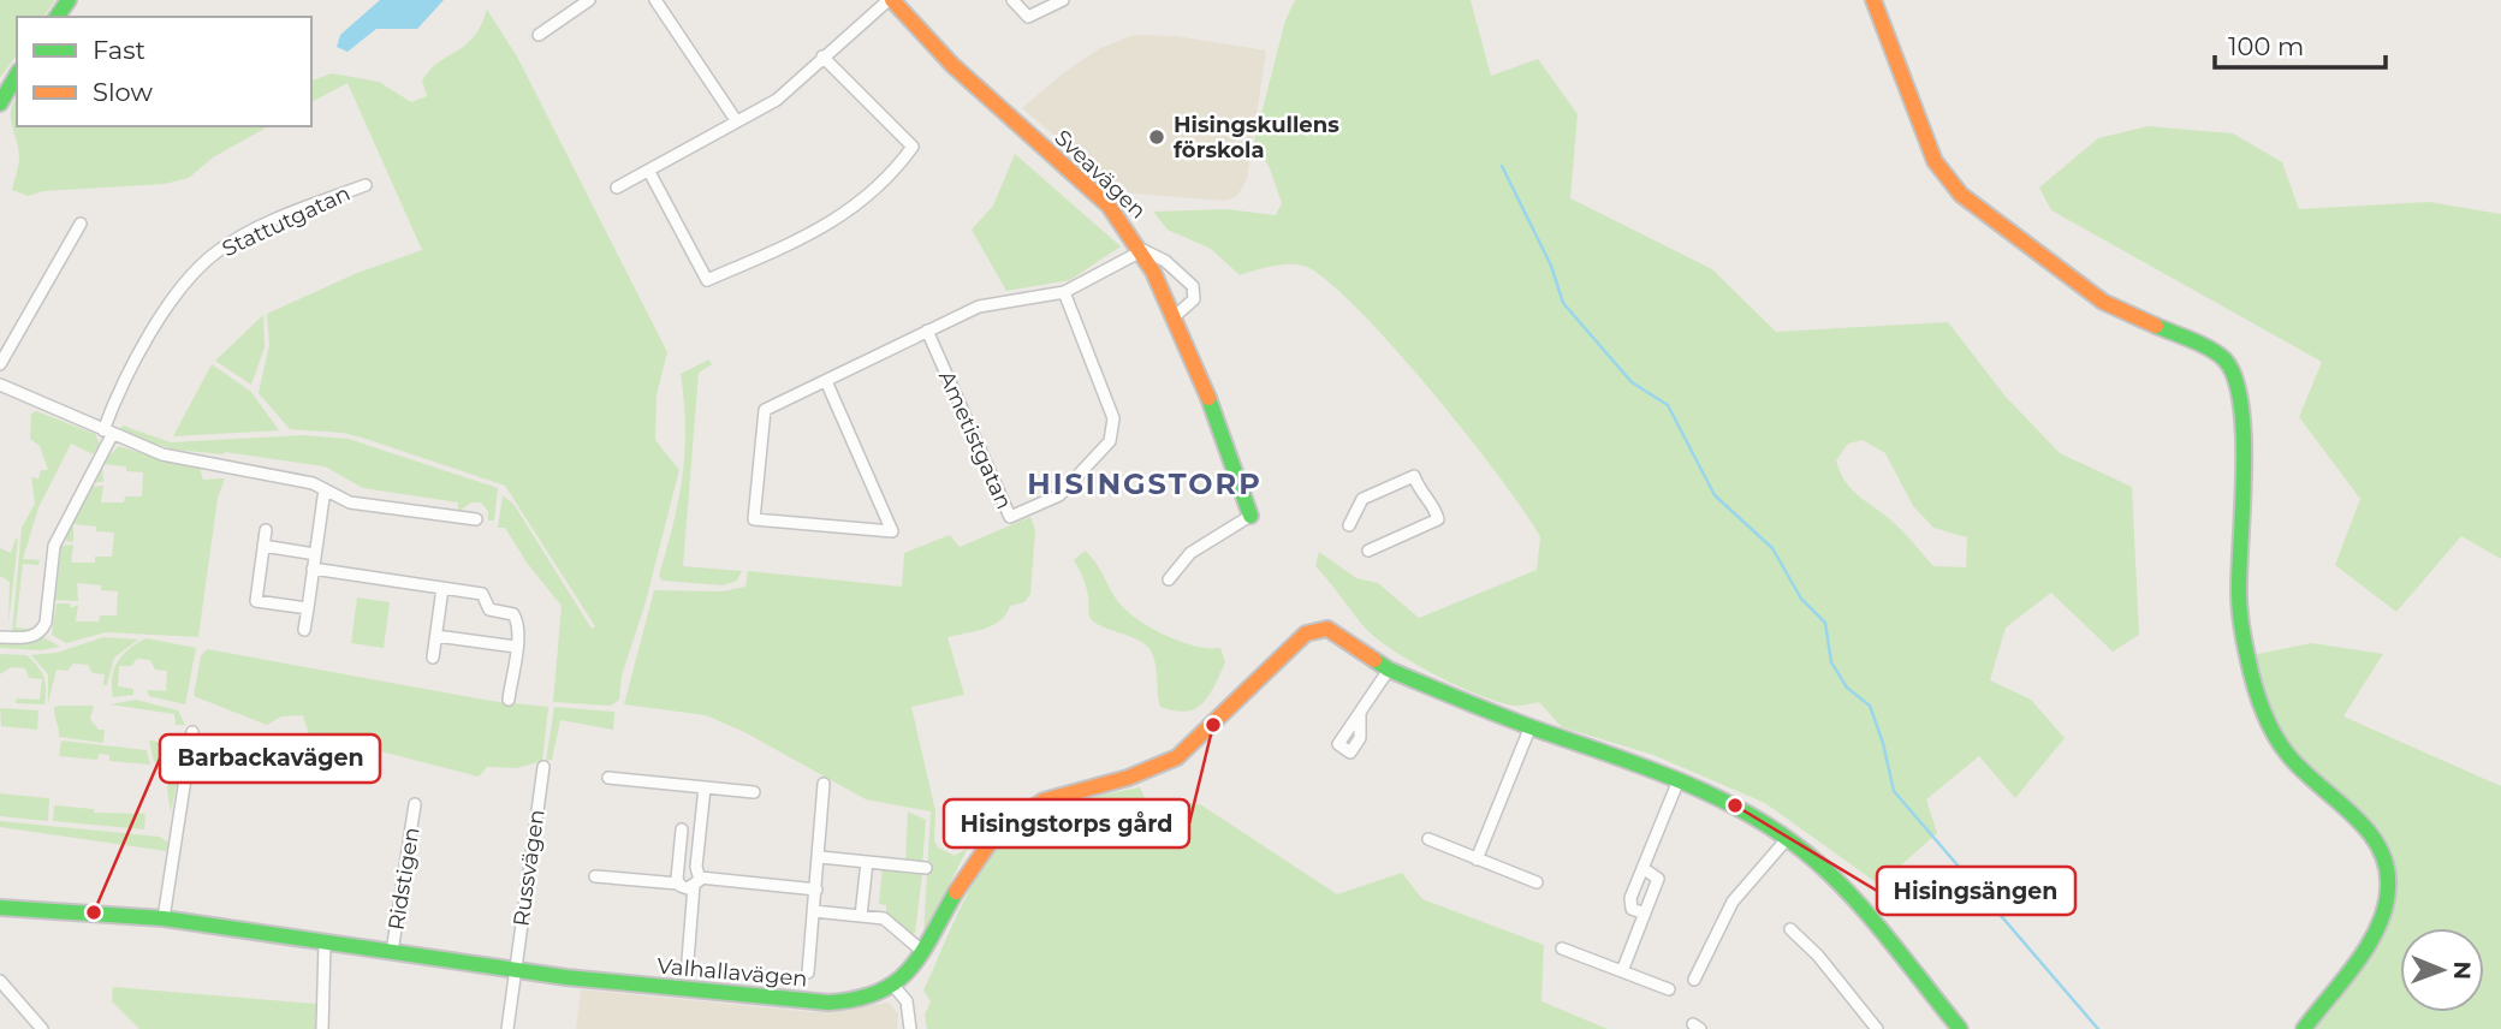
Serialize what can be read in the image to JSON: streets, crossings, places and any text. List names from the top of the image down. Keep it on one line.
{"streets":{"street":["Sveavägen","Stattutgatan","Ametistgatan","Russvägen","Ridstigen","Valhallavägen"]},"crossings":[["Russvägen","Valhallavägen"],["Ridstigen","Valhallavägen"]],"districts":["HISINGSTORP"],"places":["Hisingskullens förskola","Hisingstorps gård","Hisingsängen","Barbackavägen"],"legend":["Fast","Slow"],"scale_bar":"100 m","north":"right"}
